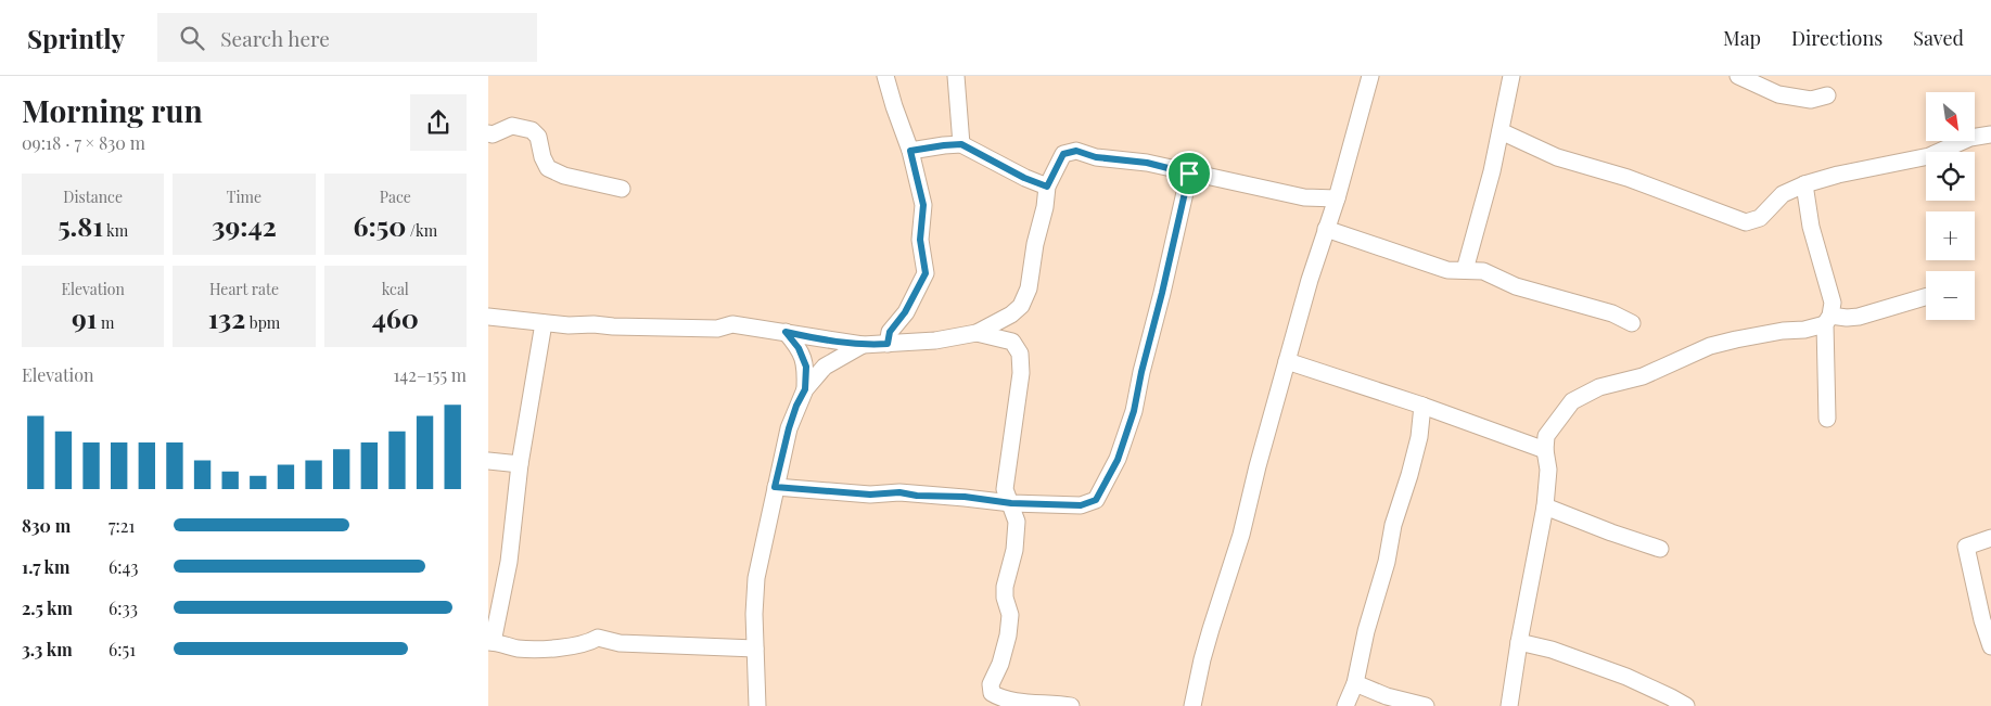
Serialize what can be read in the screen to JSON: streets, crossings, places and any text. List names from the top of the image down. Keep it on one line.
{"north":"bottom right","page":{"header":"Sprintly","search":"Search here","nav":["Map","Directions","Saved"],"heading":["Morning run","09:18 · 7 × 830 m"],"map_buttons":["+","−"],"stats":[["Distance","5.81 km"],["Time","39:42"],["Pace","6:50 /km"],["Elevation","91 m"],["Heart rate","132 bpm"],["kcal","460"]],"chart":["Elevation","142–155 m"],"list":[{"name":"830 m","note":"7:21"},{"name":"1.7 km","note":"6:43"},{"name":"2.5 km","note":"6:33"},{"name":"3.3 km","note":"6:51"}]}}
